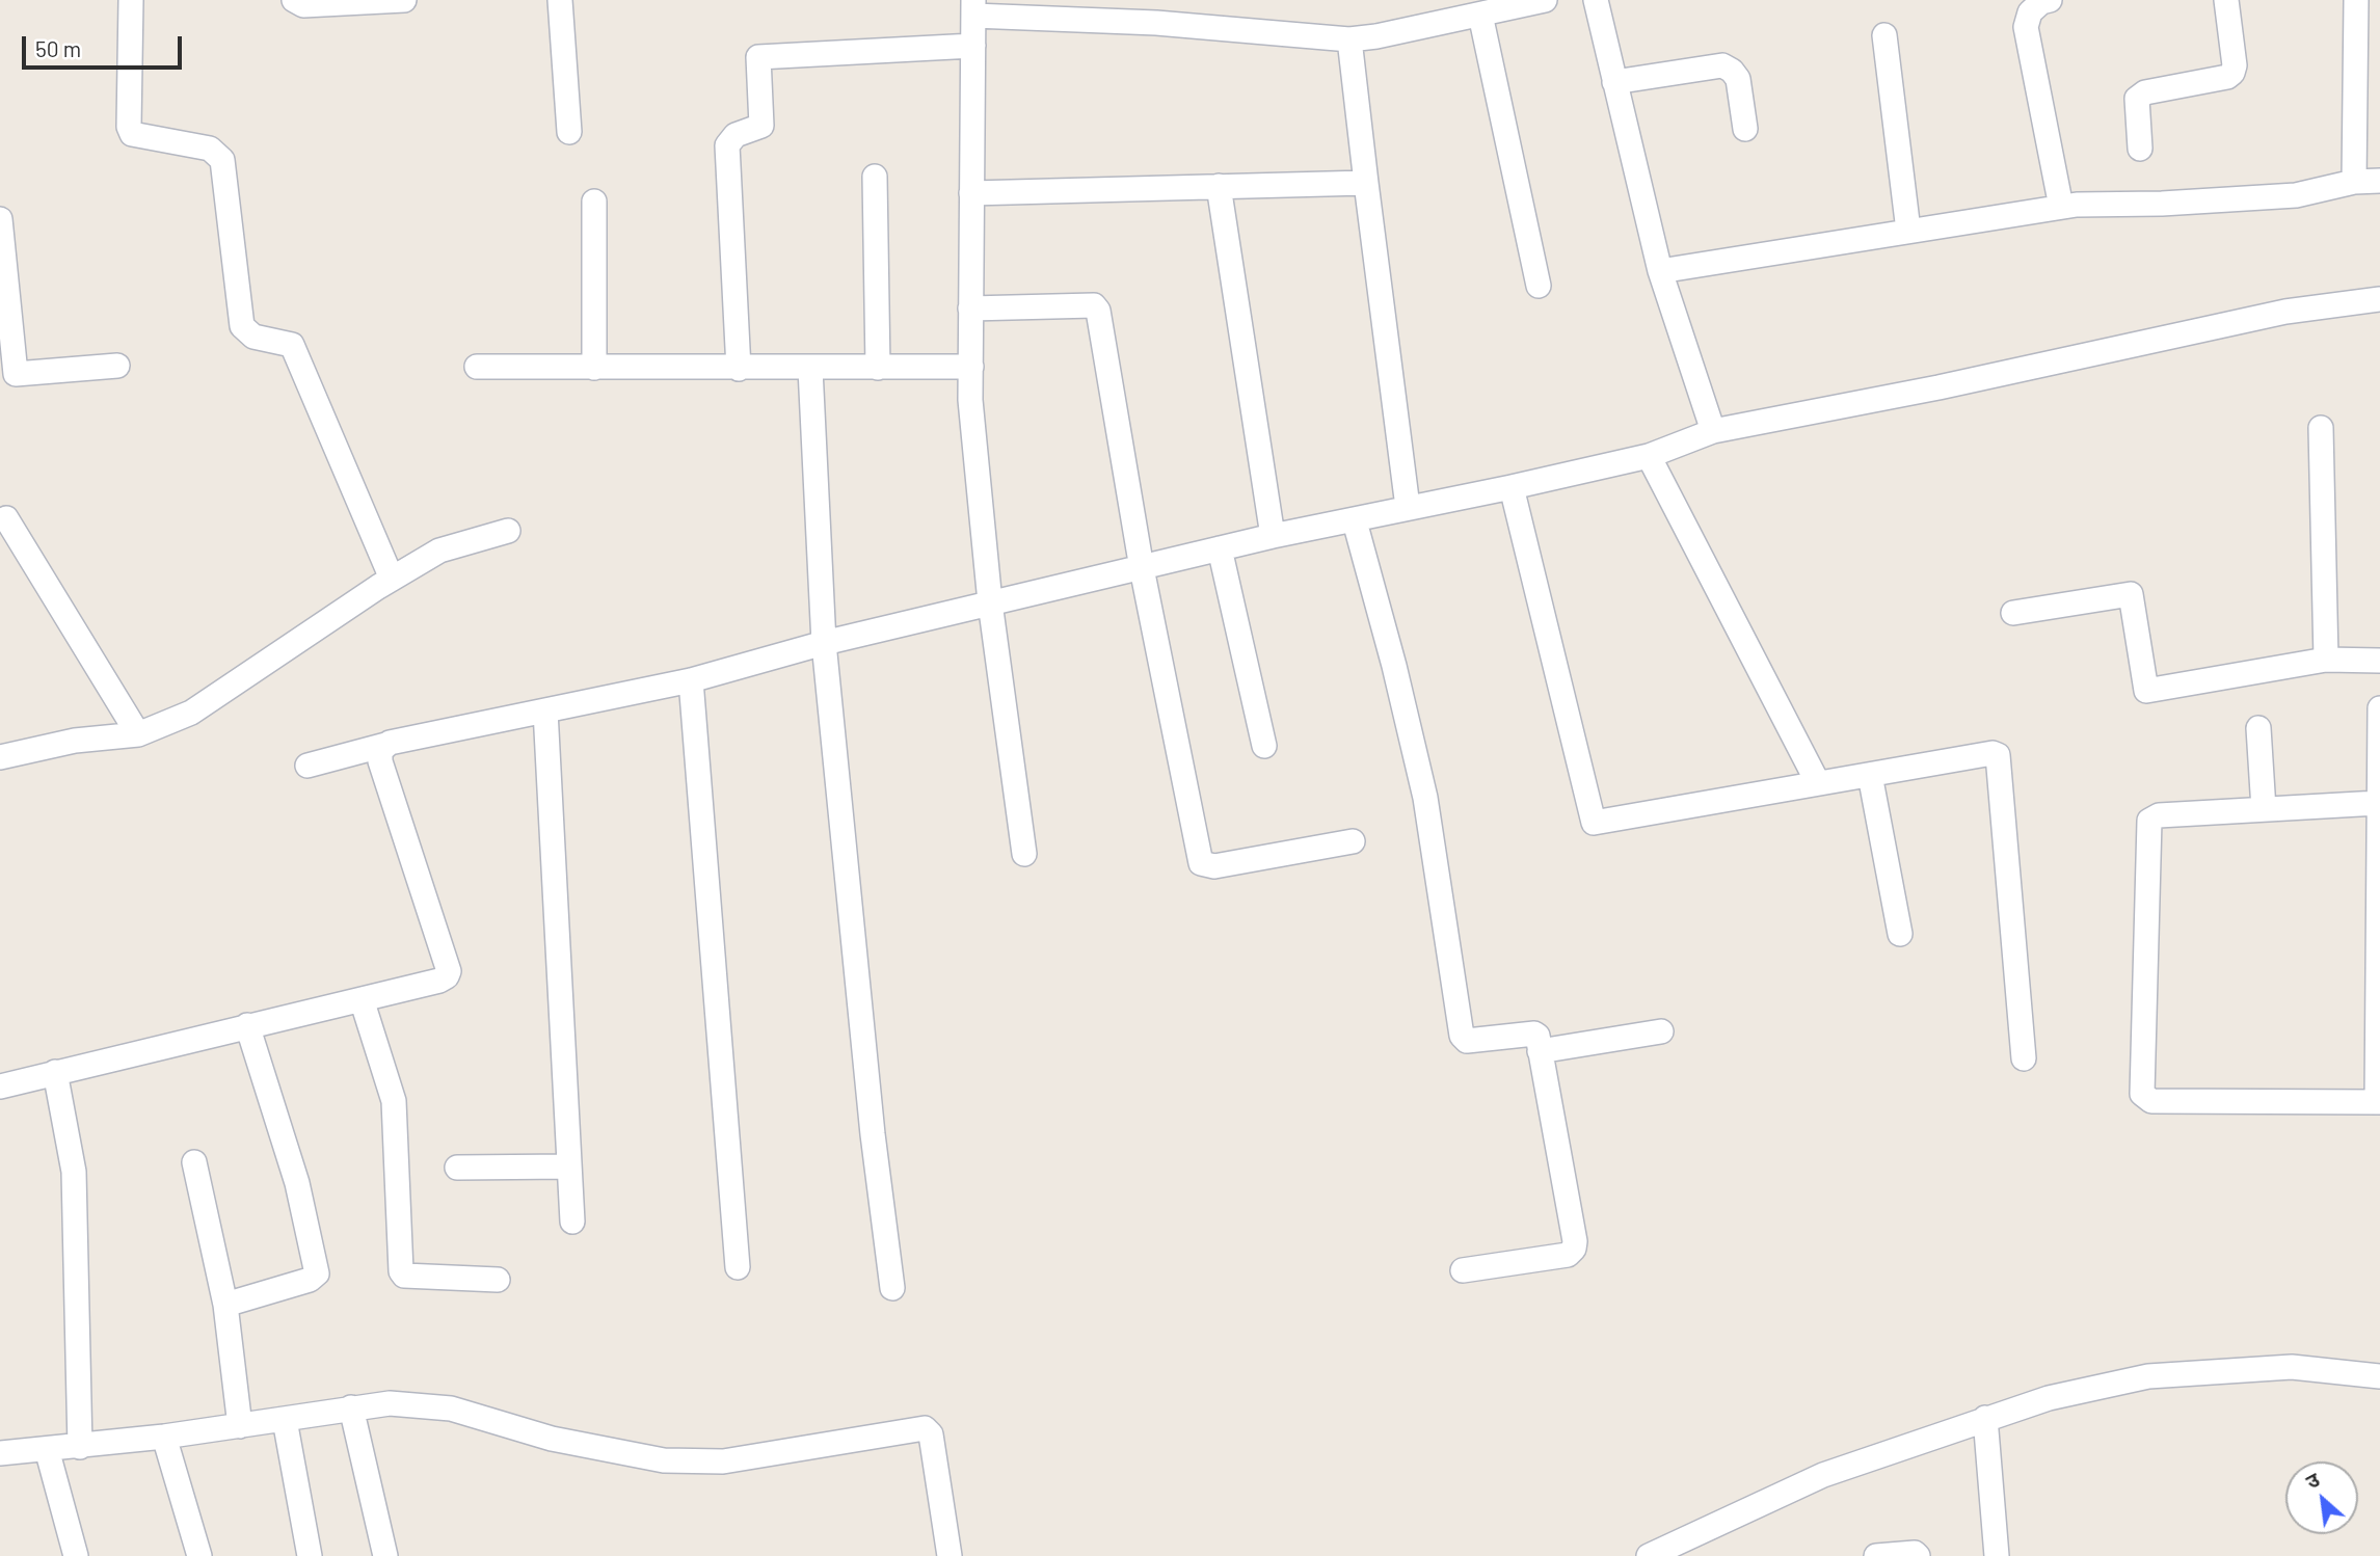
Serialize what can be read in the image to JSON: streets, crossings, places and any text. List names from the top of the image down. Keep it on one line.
{"scale_bar":"50 m","north":"top left"}
